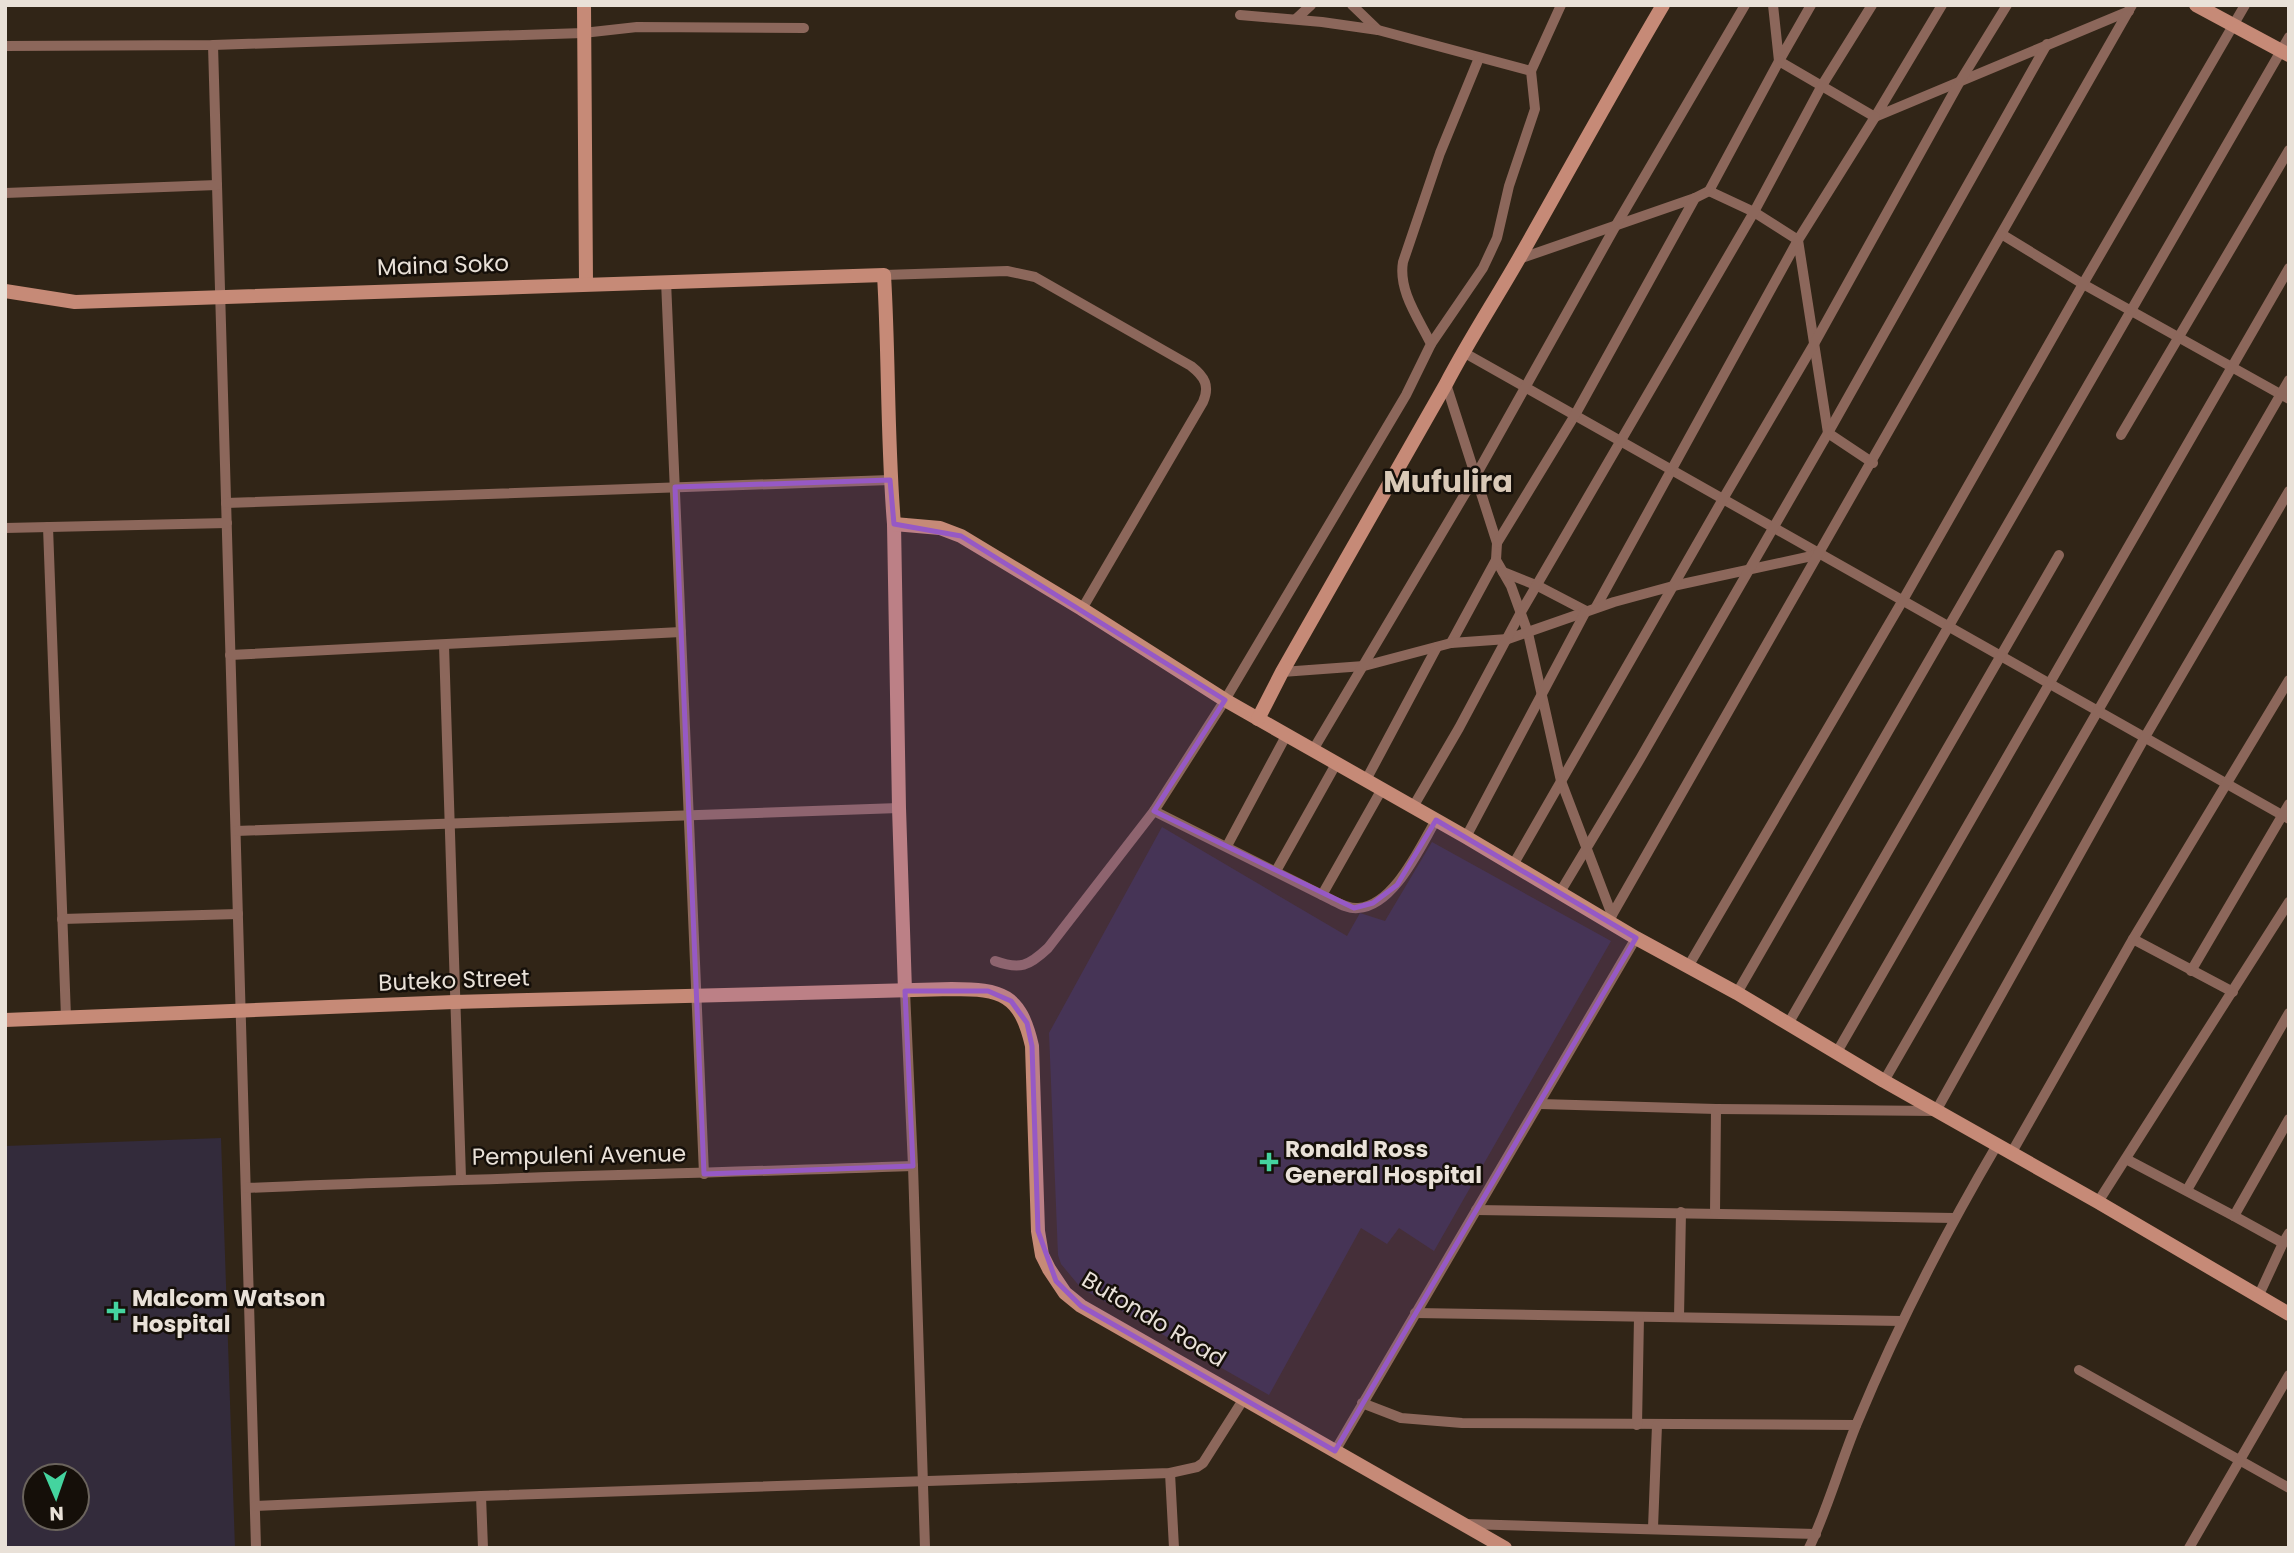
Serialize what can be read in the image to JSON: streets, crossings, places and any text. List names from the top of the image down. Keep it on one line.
{"streets":{"street":["Maina Soko","Buteko Street","Pempuleni Avenue","Butondo Road"]},"crossings":[["Buteko Street","Butondo Road"]],"districts":["Mufulira"],"places":{"health":["Ronald Ross General Hospital","Malcom Watson Hospital"]},"north":"bottom"}
